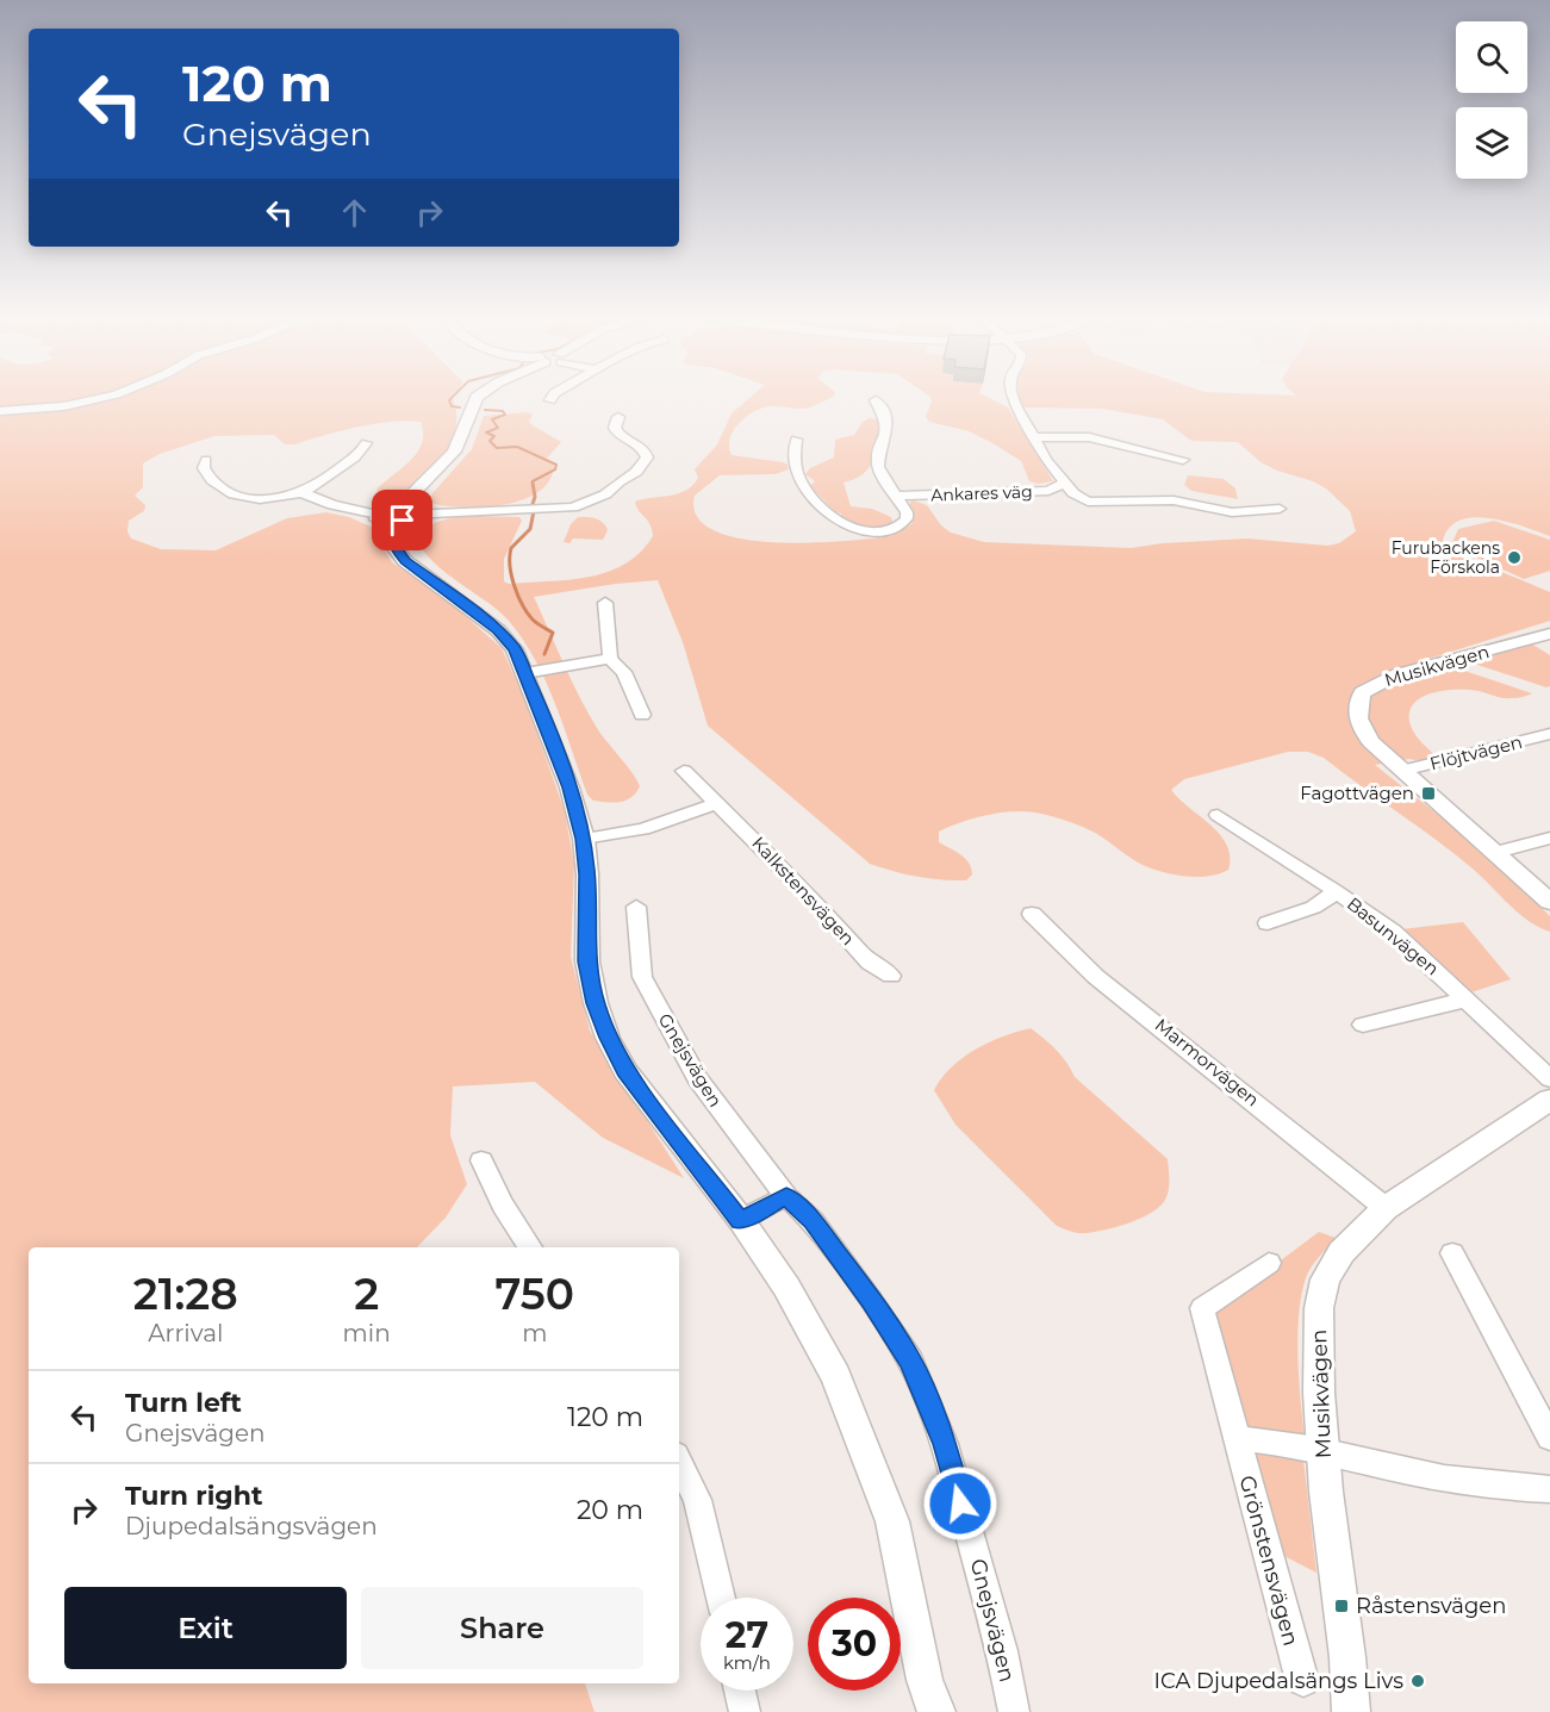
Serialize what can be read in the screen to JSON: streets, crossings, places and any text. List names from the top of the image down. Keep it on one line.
{"streets":{"street":["Ankares väg","Musikvägen","Flöjtvägen","Kalkstensvägen","Basunvägen","Gnejsvägen","Marmorvägen","Grönstensvägen"]},"crossings":[["Musikvägen","Flöjtvägen"],["Musikvägen","Marmorvägen"]],"places":{"other":["Furubackens Förskola","ICA Djupedalsängs Livs"],"transit":["Fagottvägen","Råstensvägen"]},"page":{"turn":["120 m","Gnejsvägen"],"eta":["21:28","Arrival","2","min","750","m"],"list":[{"name":"Turn left","note":"Gnejsvägen","value":"120 m"},{"name":"Turn right","note":"Djupedalsängsvägen","value":"20 m"}],"buttons":["Exit","Share"],"speed":"27 km/h","limit":"30"}}
